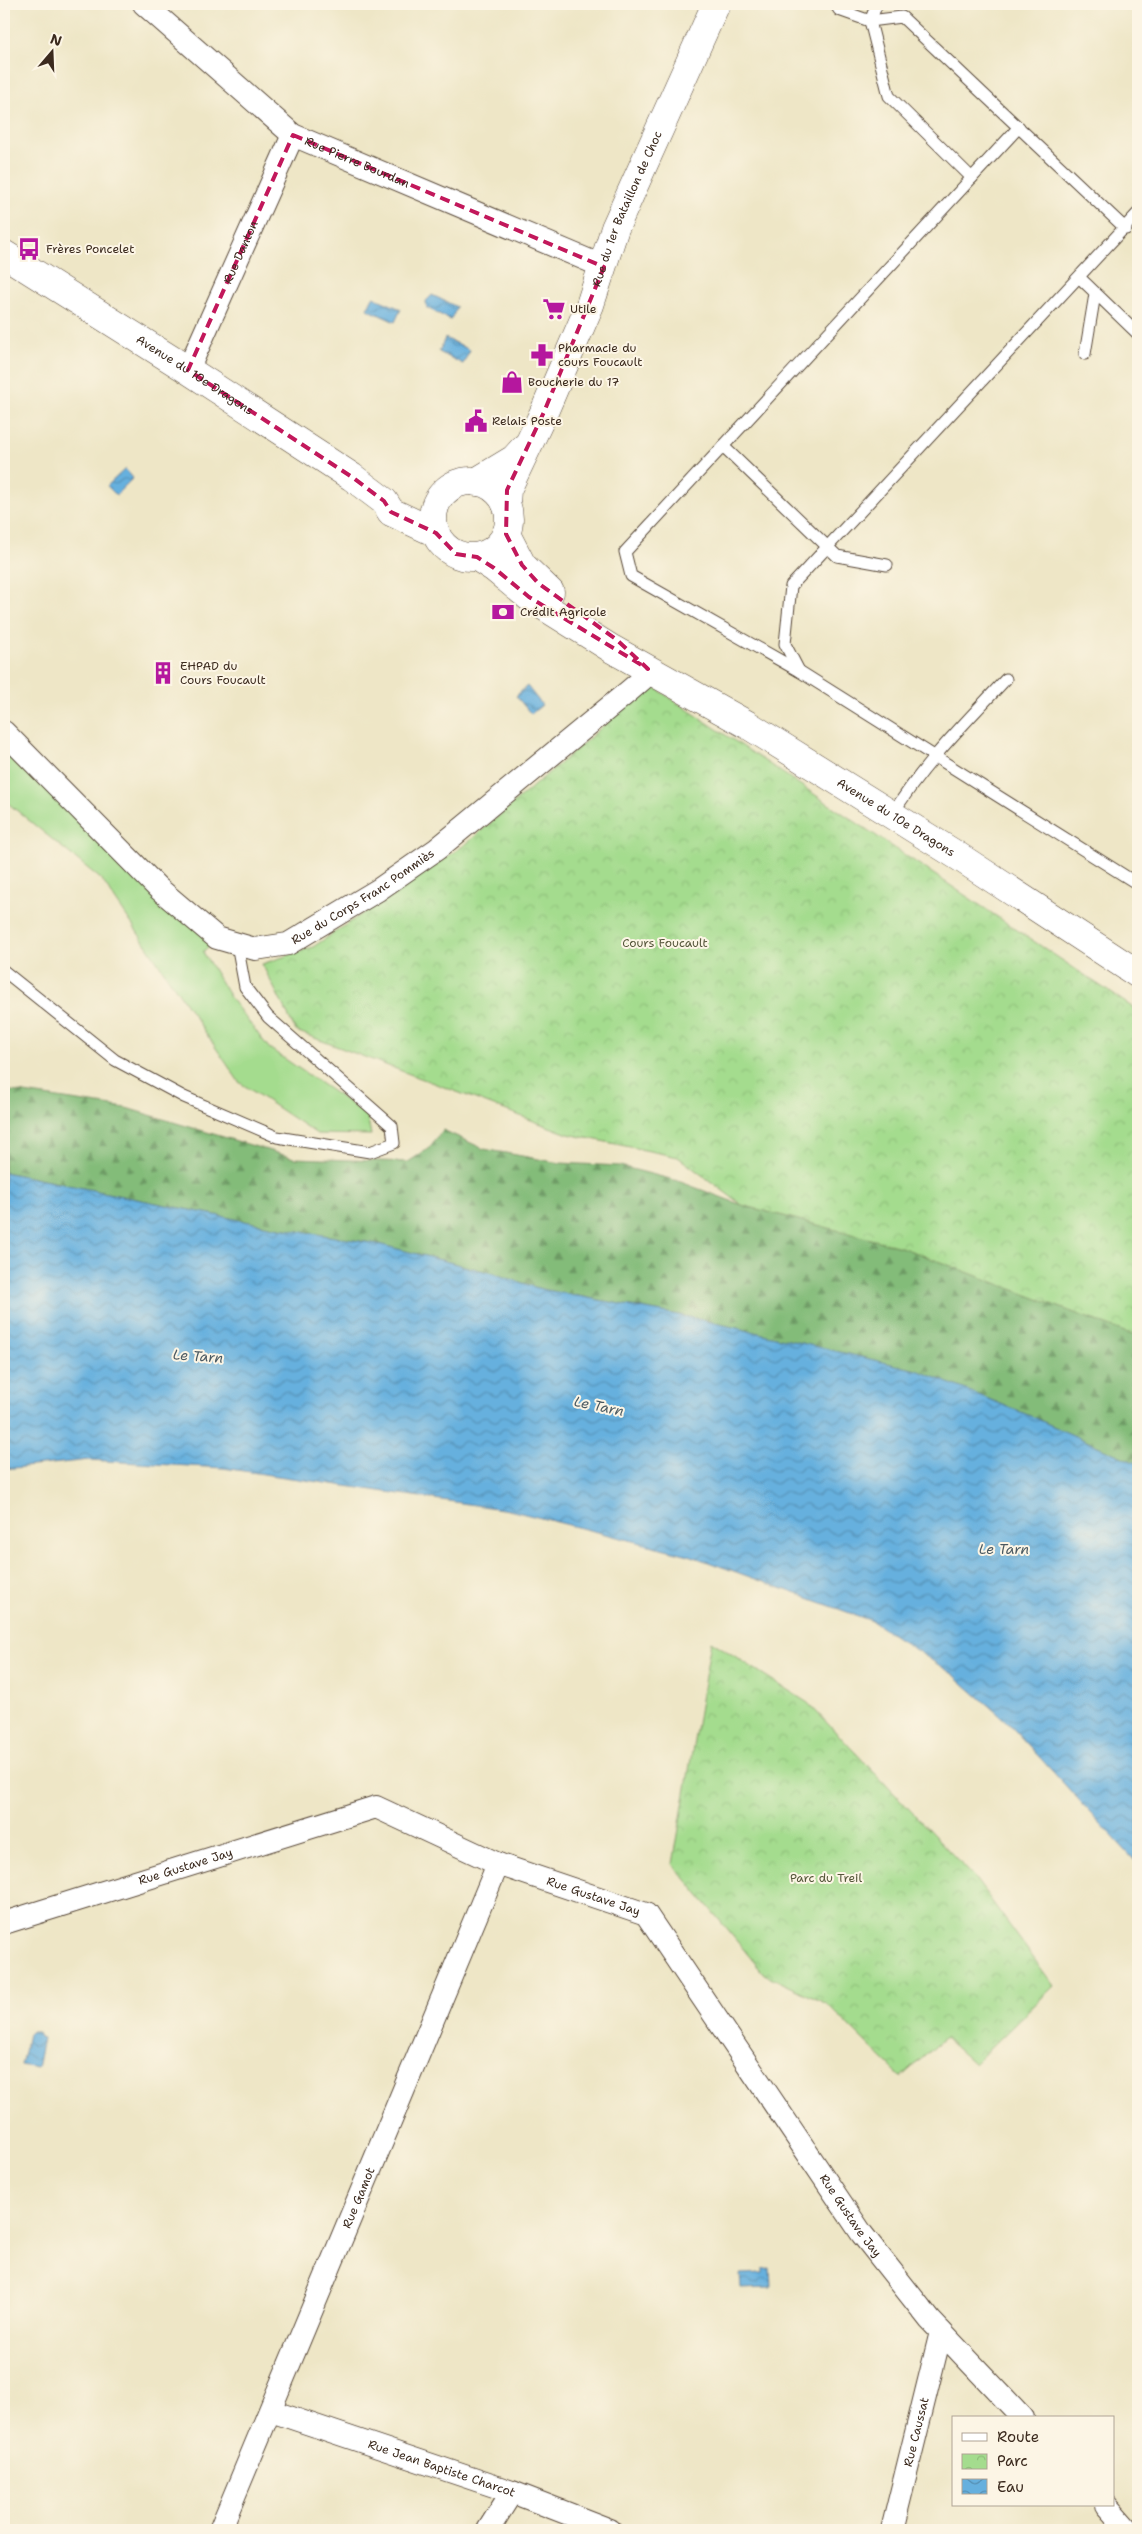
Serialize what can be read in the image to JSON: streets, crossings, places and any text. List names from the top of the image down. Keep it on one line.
{"streets":{"main road":["Rue du 1er Bataillon de Choc","Avenue du 10e Dragons"],"street":["Rue Pierre Bourdan","Rue Danton","Rue du Corps Franc Pommiès","Rue Gustave Jay","Rue Gamot","Rue Caussat","Rue Jean Baptiste Charcot"]},"crossings":[["Rue Pierre Bourdan","Rue du 1er Bataillon de Choc"],["Rue Pierre Bourdan","Rue Danton"],["Rue du 1er Bataillon de Choc","Avenue du 10e Dragons"],["Rue Danton","Avenue du 10e Dragons"],["Avenue du 10e Dragons","Rue du Corps Franc Pommiès"],["Rue Gustave Jay","Rue Gamot"],["Rue Gustave Jay","Rue Caussat"],["Rue Gamot","Rue Jean Baptiste Charcot"]],"water":["Le Tarn"],"parks":["Cours Foucault","Parc du Treil"],"places":{"bus stop":["Frères Poncelet"],"supermarket":["Utile"],"pharmacy":["Pharmacie du cours Foucault"],"shop":["Boucherie du 17"],"public building":["Relais Poste"],"bank":["Crédit Agricole"],"building":["EHPAD du Cours Foucault"]},"legend":["Route","Parc","Eau"],"north":"top"}
